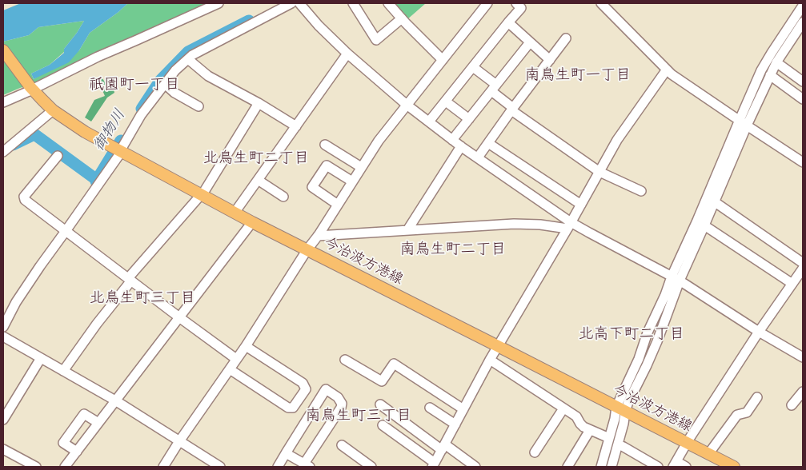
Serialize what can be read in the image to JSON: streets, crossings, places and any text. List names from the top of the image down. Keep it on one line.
{"streets":{"main road":["今治波方港線"]},"districts":["南鳥生町一丁目","祇園町一丁目","北鳥生町二丁目","南鳥生町二丁目","北鳥生町三丁目","北高下町二丁目","南鳥生町三丁目"],"water":["御物川"]}
